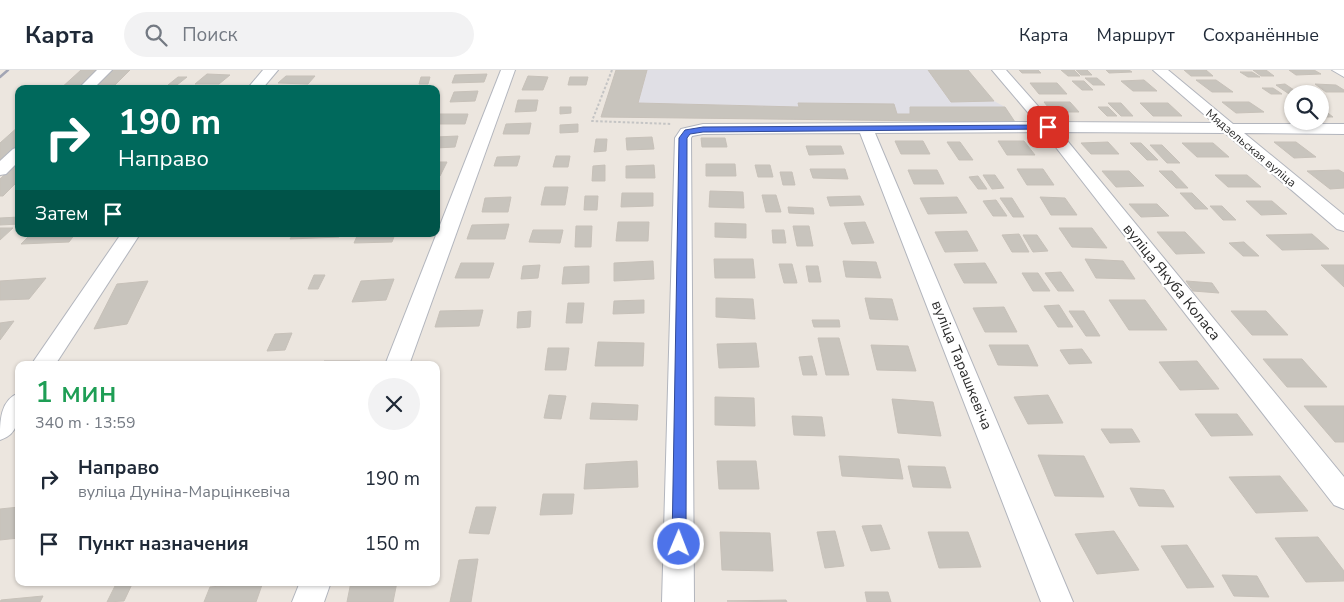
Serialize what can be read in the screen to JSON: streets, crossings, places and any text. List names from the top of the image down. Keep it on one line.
{"streets":{"street":["Мядзельская вуліца","вуліца Якуба Коласа","вуліца Тарашкевіча"]},"page":{"header":"Карта","search":"Поиск","nav":["Карта","Маршрут","Сохранённые"],"turn":["190 m","Направо"],"then":"Затем","heading":["1 мин","340 m · 13:59"],"list":[{"name":"Направо","note":"вуліца Дуніна-Марцінкевіча","value":"190 m"},{"name":"Пункт назначения","value":"150 m"}]}}
